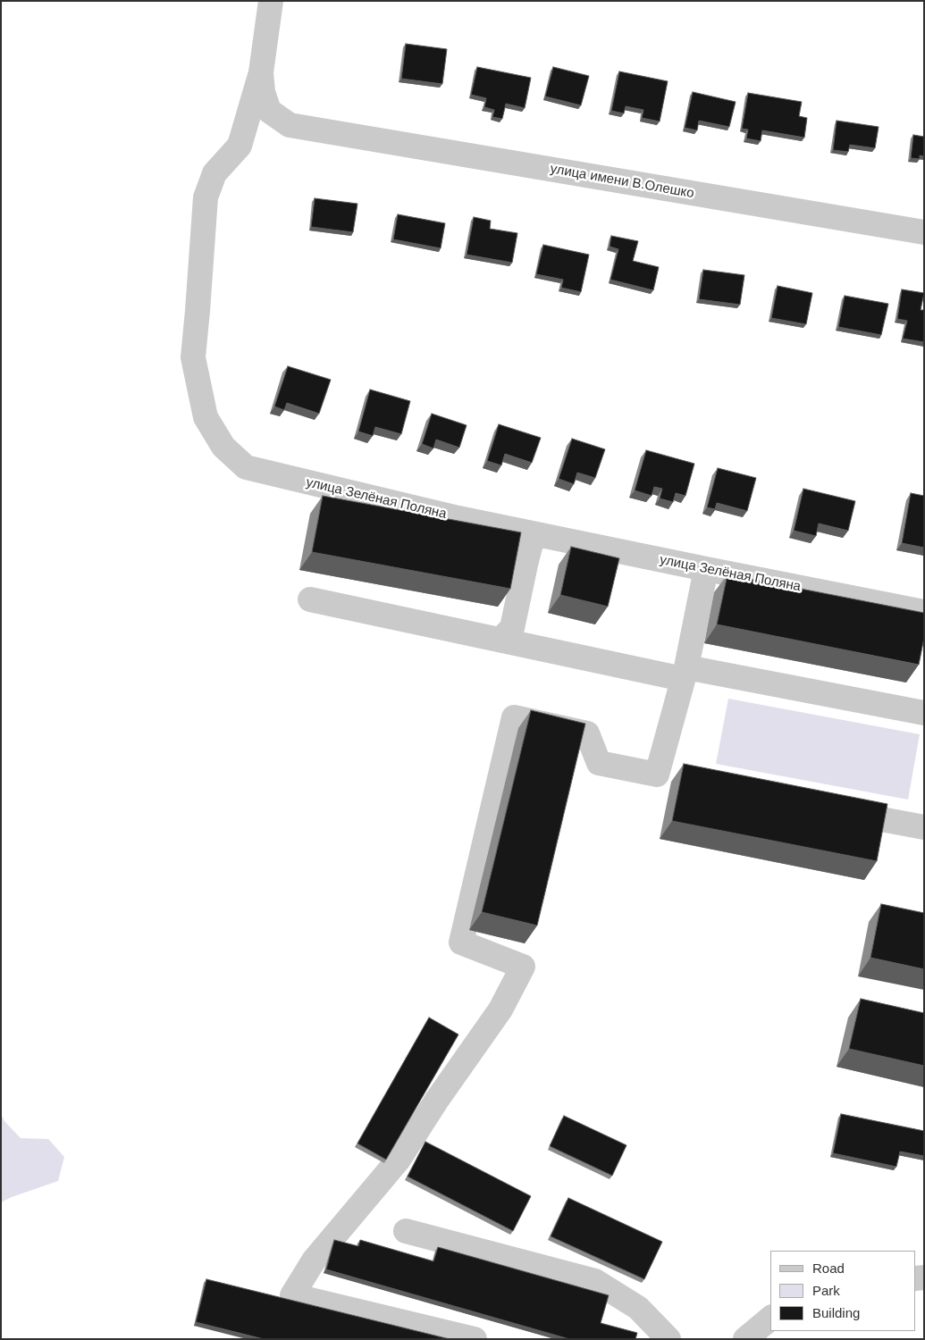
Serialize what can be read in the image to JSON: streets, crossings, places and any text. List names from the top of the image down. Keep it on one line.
{"streets":{"street":["улица имени В.Олешко","улица Зелёная Поляна"]},"crossings":[["улица имени В.Олешко","улица Зелёная Поляна"]],"legend":["Road","Park","Building"]}
